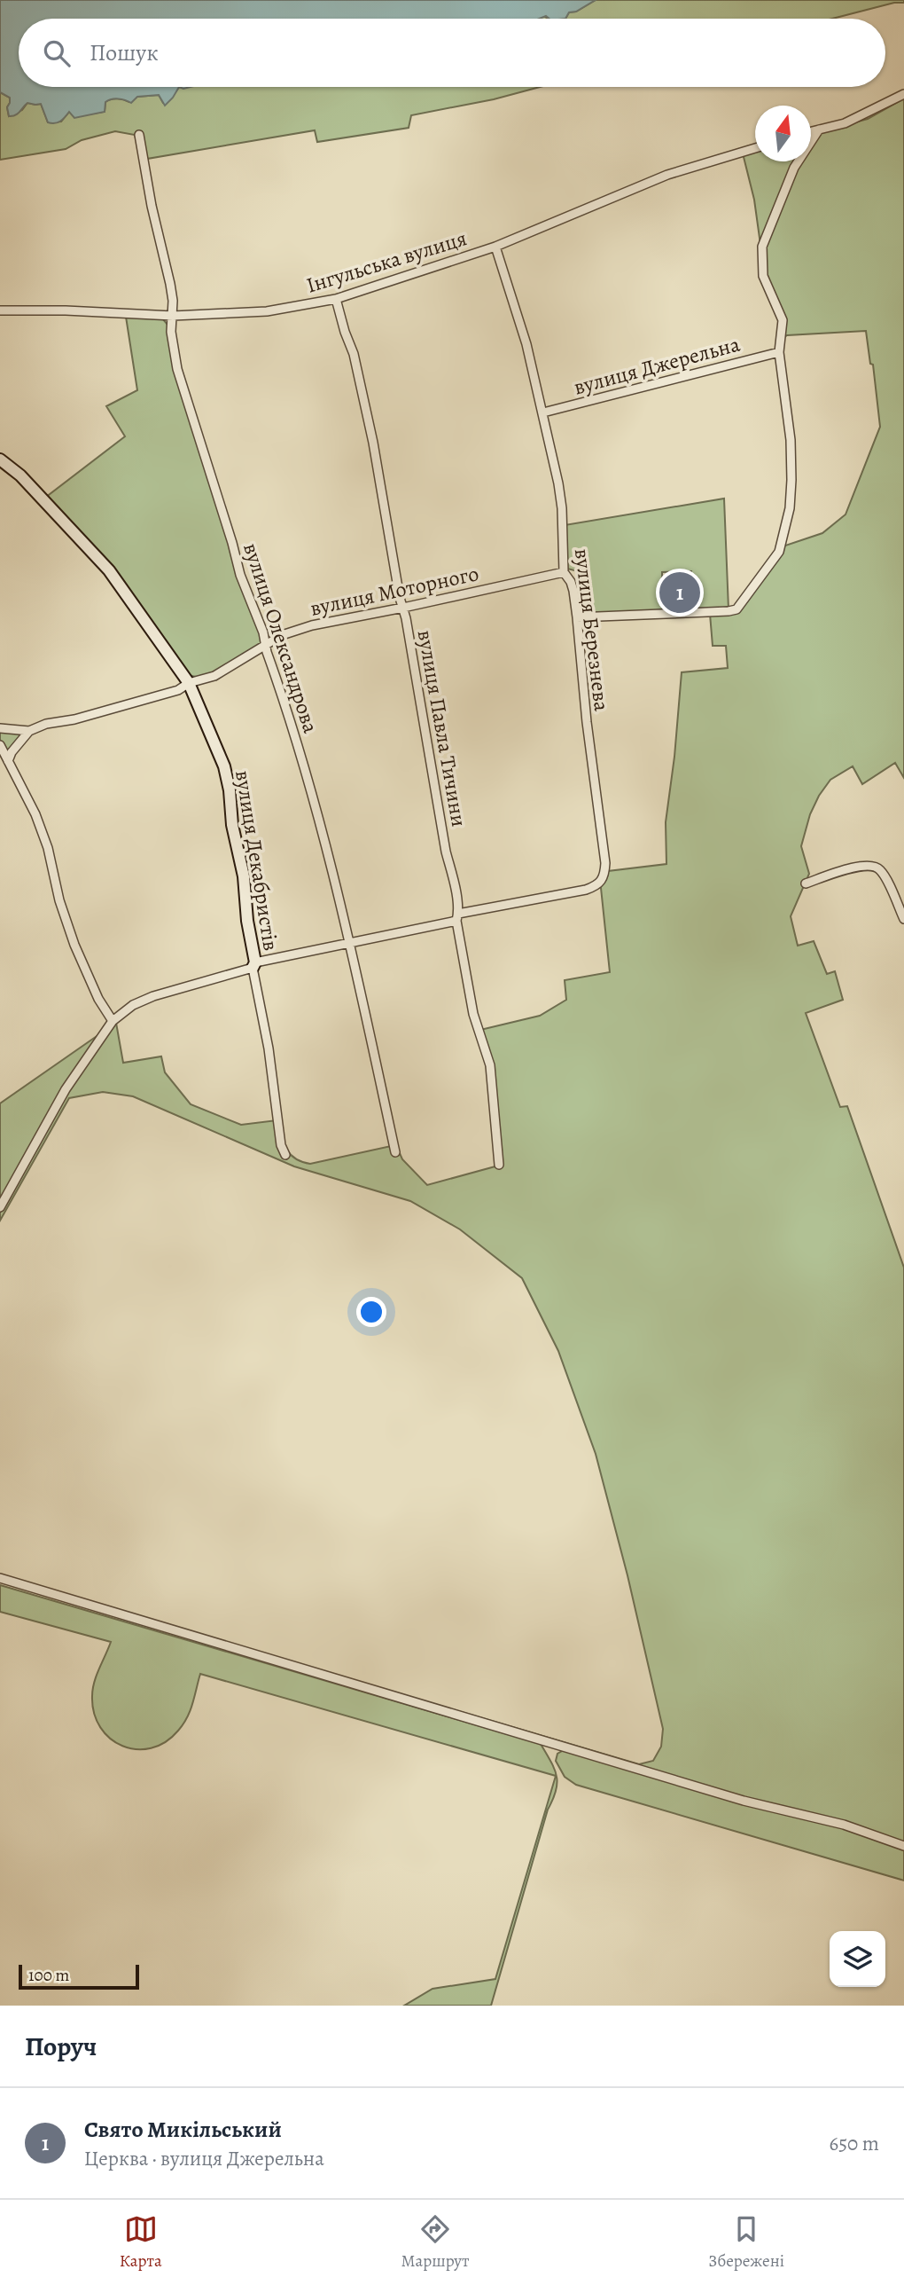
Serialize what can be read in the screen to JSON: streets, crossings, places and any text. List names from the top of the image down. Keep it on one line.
{"streets":{"street":["Інгульська вулиця","вулиця Джерельна","вулиця Моторного","вулиця Березнева","вулиця Олександрова","вулиця Павла Тичини","вулиця Декабристів"]},"crossings":[["Інгульська вулиця","вулиця Березнева"],["Інгульська вулиця","вулиця Олександрова"],["Інгульська вулиця","вулиця Павла Тичини"],["вулиця Джерельна","вулиця Березнева"],["вулиця Моторного","вулиця Березнева"],["вулиця Моторного","вулиця Олександрова"],["вулиця Моторного","вулиця Павла Тичини"],["вулиця Моторного","вулиця Декабристів"],["вулиця Березнева","вулиця Павла Тичини"]],"scale_bar":"100 m","north":"top","page":{"search":"Пошук","pins":"1","scale":"100 m","heading":"Поруч","list":[{"mark":"1","name":"Свято Микільський","note":"Церква · вулиця Джерельна","value":"650 m"}],"nav":["Карта","Маршрут","Збережені"]}}
